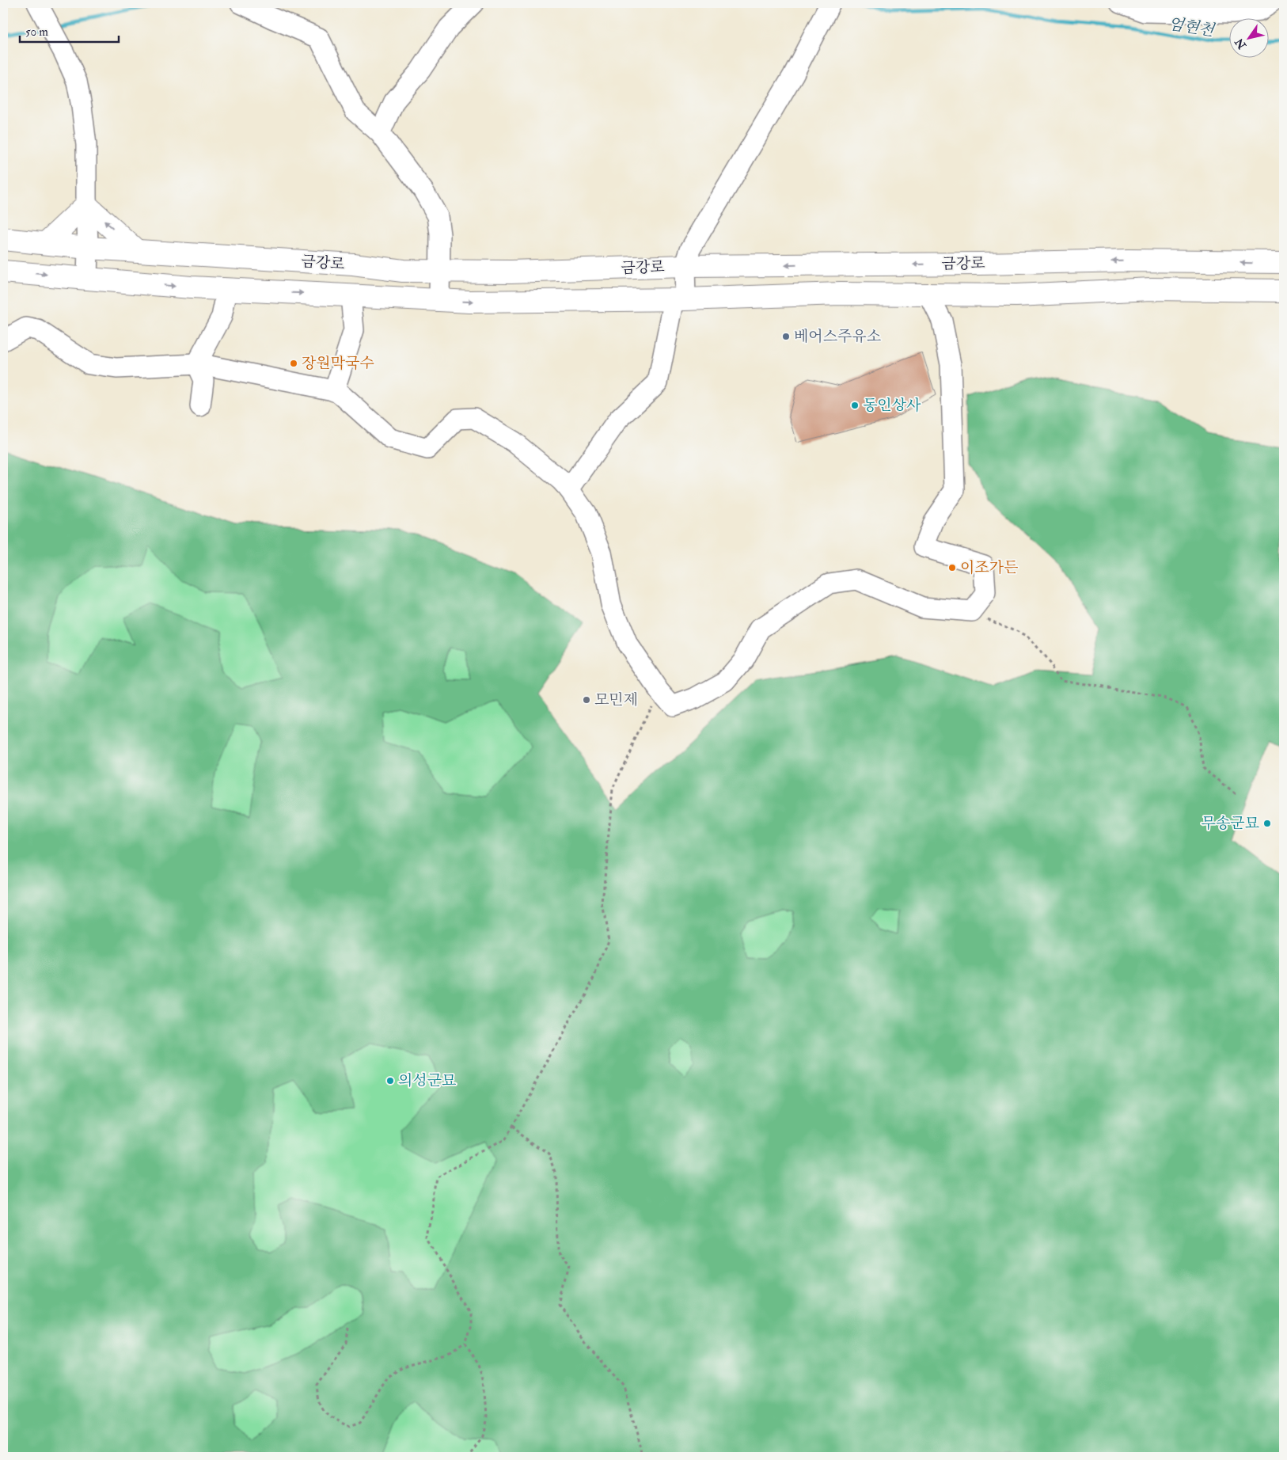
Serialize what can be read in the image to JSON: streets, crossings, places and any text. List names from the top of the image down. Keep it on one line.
{"streets":{"main road":["금강로"]},"water":["엄현천"],"places":["베어스주유소","장원막국수","동인상사","이조가든","모민제","무송군묘","의성군묘"],"scale_bar":"50 m","north":"bottom left"}
